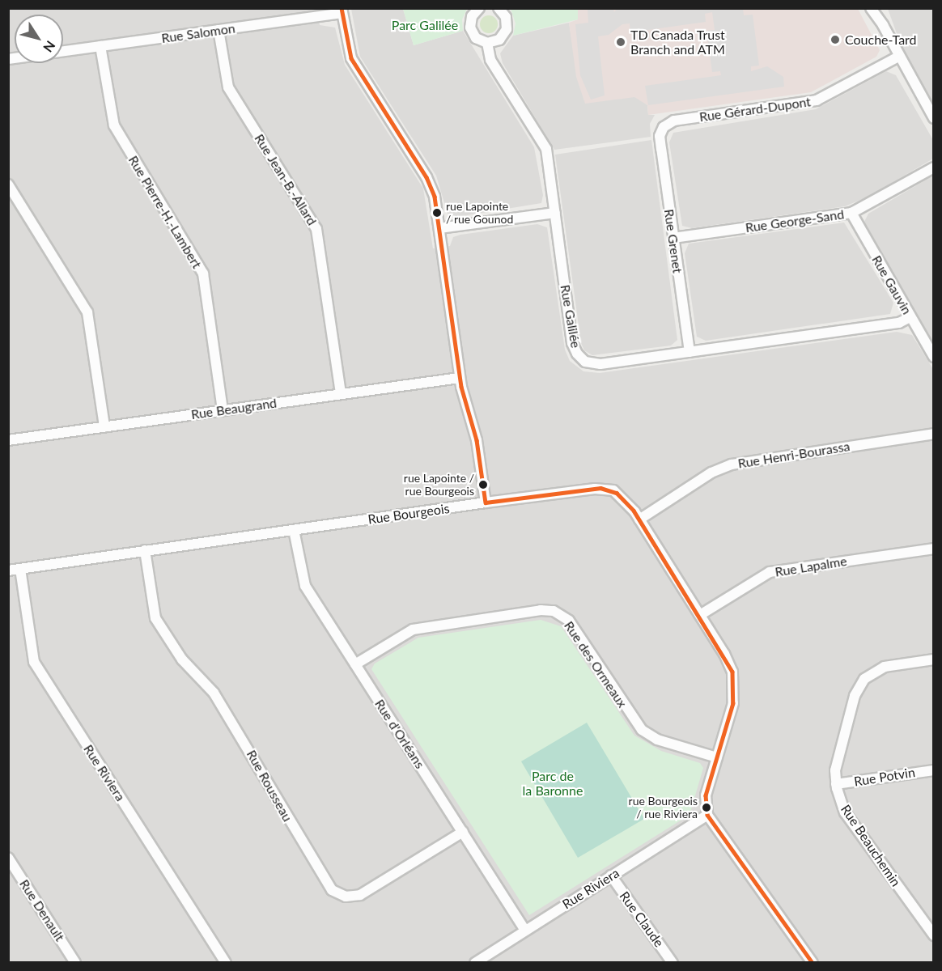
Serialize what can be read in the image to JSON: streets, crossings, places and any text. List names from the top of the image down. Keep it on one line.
{"streets":{"street":["Rue Salomon","Rue Gérard-Dupont","Rue Jean-B.-Allard","Rue Pierre-H.-Lambert","Rue George-Sand","Rue Grenet","Rue Gauvin","Rue Galilée","Rue Beaugrand","Rue Henri-Bourassa","Rue Bourgeois","Rue Lapalme","Rue des Ormeaux","Rue d'Orléans","Rue Riviera","Rue Potvin","Rue Rousseau","Rue Beauchemin","Rue Denault","Rue Claude"]},"crossings":[["Rue Salomon","Rue Jean-B.-Allard"],["Rue Salomon","Rue Pierre-H.-Lambert"],["Rue Gérard-Dupont","Rue Grenet"],["Rue Jean-B.-Allard","Rue Beaugrand"],["Rue Pierre-H.-Lambert","Rue Beaugrand"],["Rue George-Sand","Rue Grenet"],["Rue George-Sand","Rue Gauvin"],["Rue Grenet","Rue Galilée"],["Rue Gauvin","Rue Galilée"],["Rue Henri-Bourassa","Rue Bourgeois"],["Rue Bourgeois","Rue Lapalme"],["Rue Bourgeois","Rue des Ormeaux"],["Rue Bourgeois","Rue d'Orléans"],["Rue Bourgeois","Rue Riviera"],["Rue Bourgeois","Rue Rousseau"],["Rue des Ormeaux","Rue d'Orléans"],["Rue d'Orléans","Rue Riviera"],["Rue d'Orléans","Rue Rousseau"],["Rue Riviera","Rue Claude"],["Rue Potvin","Rue Beauchemin"]],"parks":["Parc Galilée","Parc de la Baronne"],"places":["Couche-Tard","TD Canada Trust Branch and ATM","rue Lapointe / rue Gounod","rue Lapointe / rue Bourgeois","rue Bourgeois / rue Riviera"],"north":"bottom right"}
